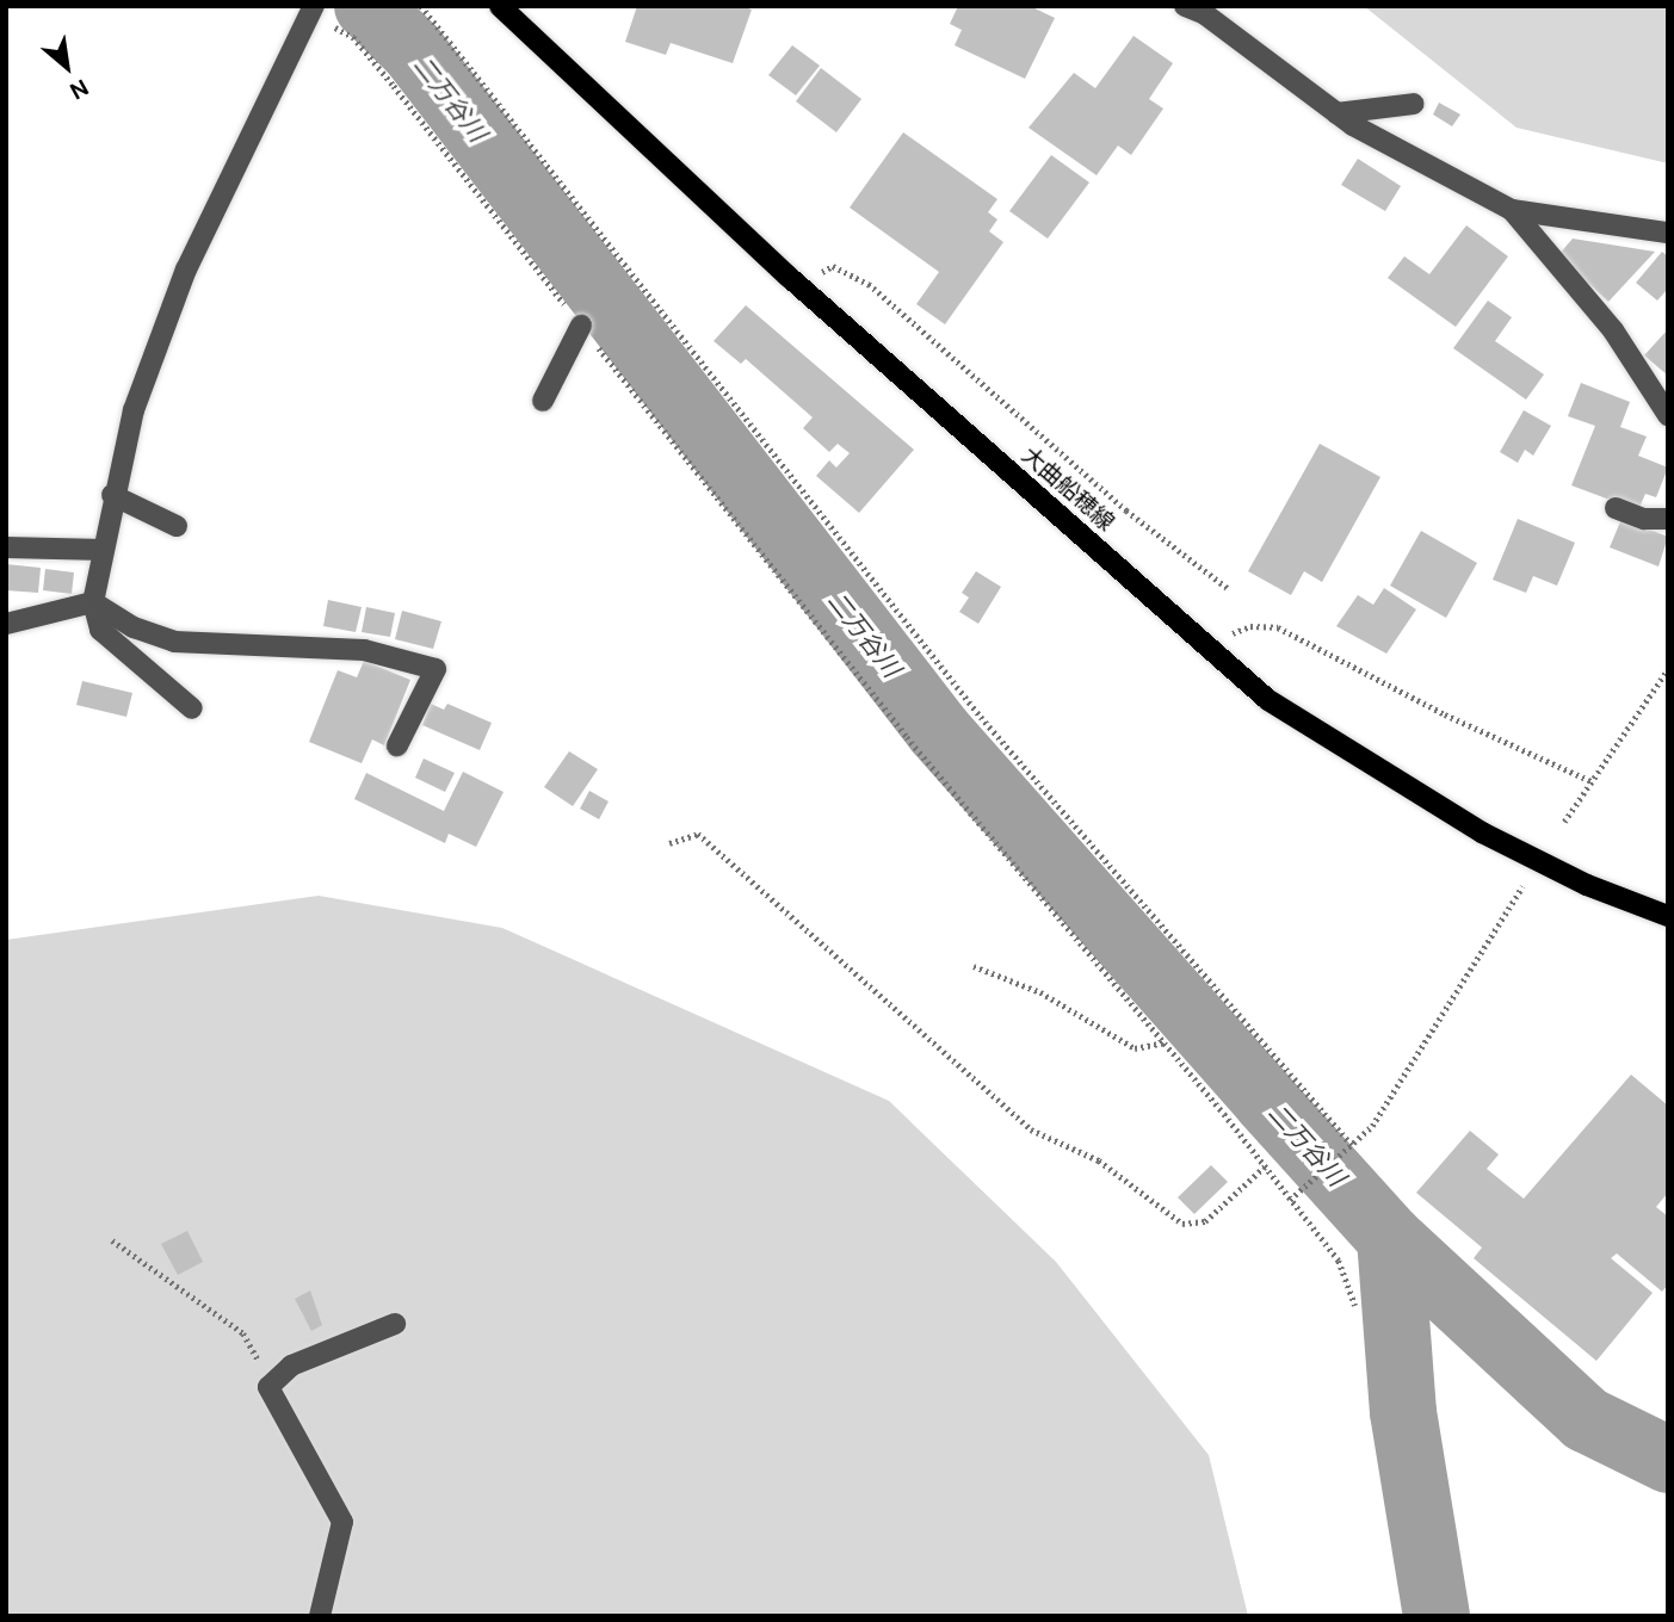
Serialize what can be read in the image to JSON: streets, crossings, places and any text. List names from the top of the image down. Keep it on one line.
{"streets":{"main road":["大曲船穂線"]},"water":["二万谷川"],"north":"bottom right"}
